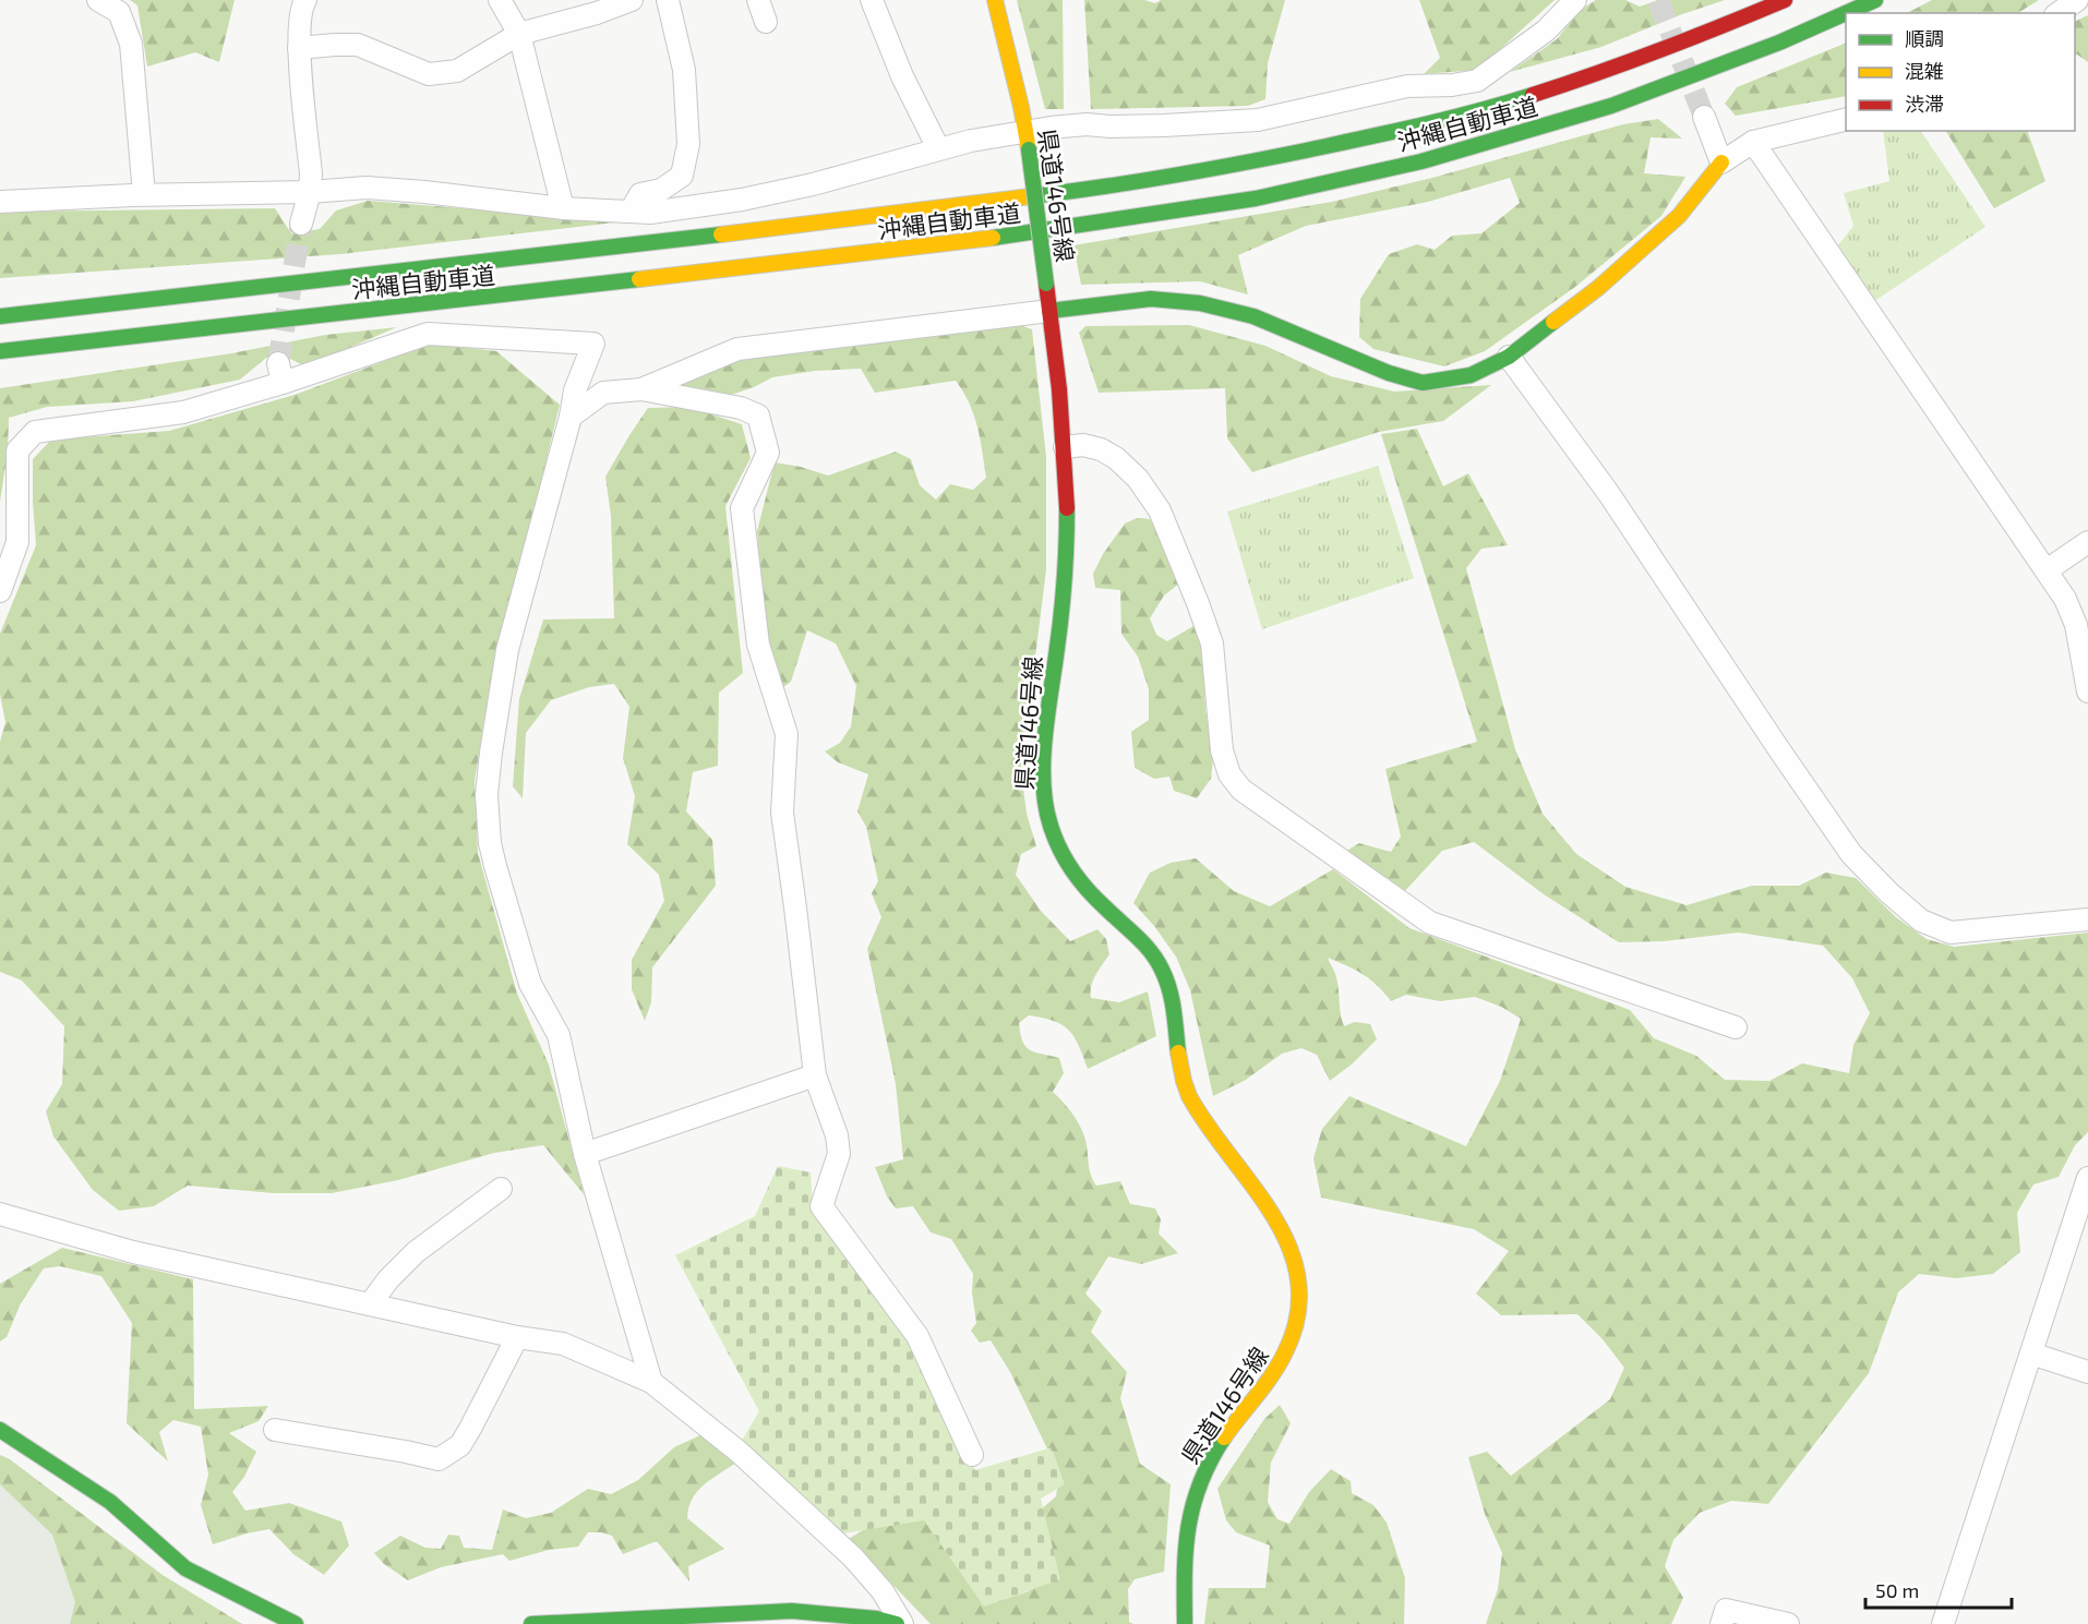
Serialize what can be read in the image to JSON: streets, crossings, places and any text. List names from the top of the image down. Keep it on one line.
{"streets":{"main road":["沖縄自動車道","県道146号線"]},"legend":["順調","混雑","渋滞"],"scale_bar":"50 m"}
